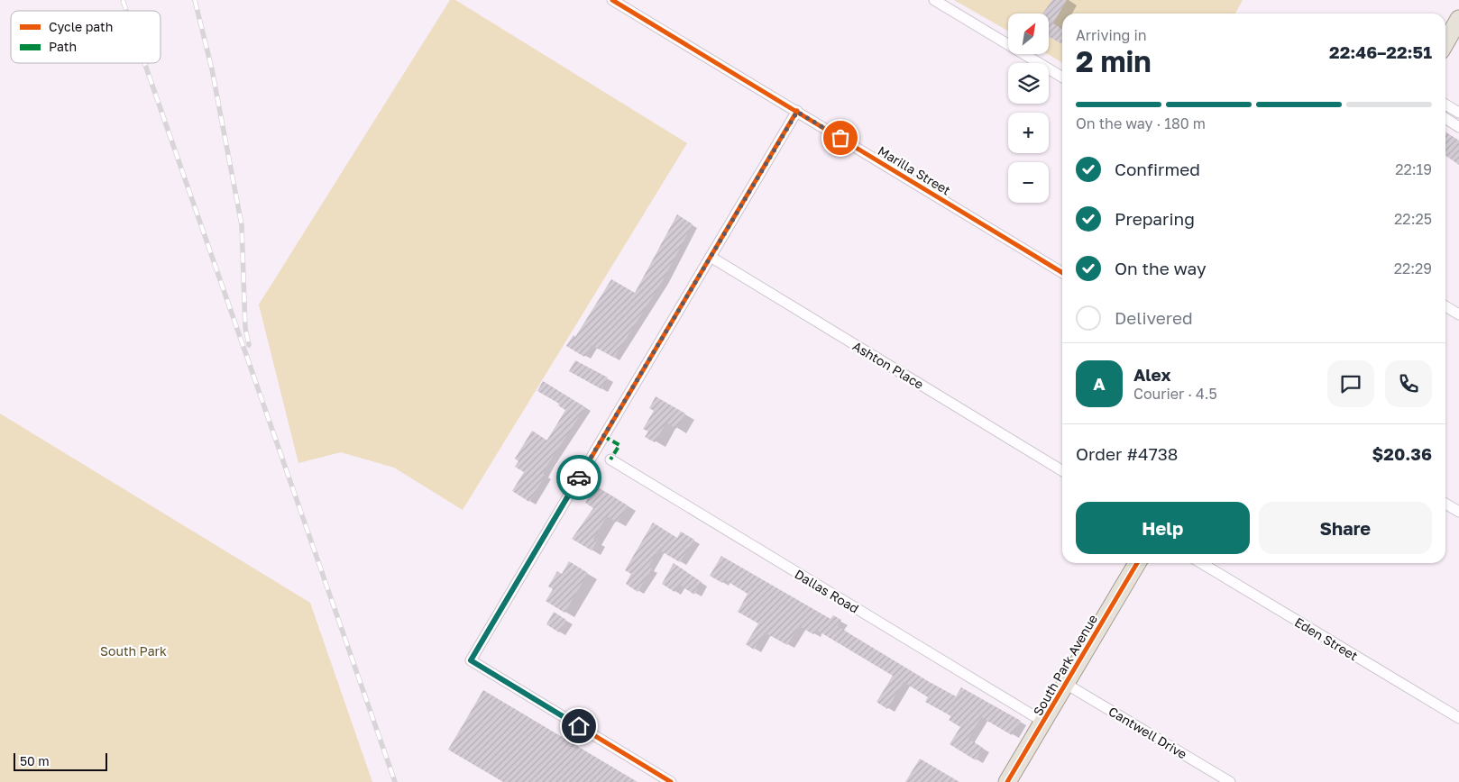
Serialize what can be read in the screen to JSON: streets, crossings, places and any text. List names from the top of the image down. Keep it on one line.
{"streets":{"main road":["South Park Avenue"],"street":["Marilla Street","Ashton Place","Dallas Road","Eden Street","Cantwell Drive"]},"crossings":[["Dallas Road","South Park Avenue"],["South Park Avenue","Cantwell Drive"]],"parks":["South Park"],"legend":["Cycle path","Path"],"scale_bar":"50 m","north":"top right","page":{"map_buttons":["+","−"],"heading":["2 min","Arriving in","22:46–22:51"],"panel":["Alex","Courier · 4.5","Order #4738","$20.36"],"bar":"On the way · 180 m","list":[["Confirmed","22:19"],["Preparing","22:25"],["On the way","22:29"],"Delivered"],"round":"A","buttons":["Help","Share"],"scale":"50 m"}}
